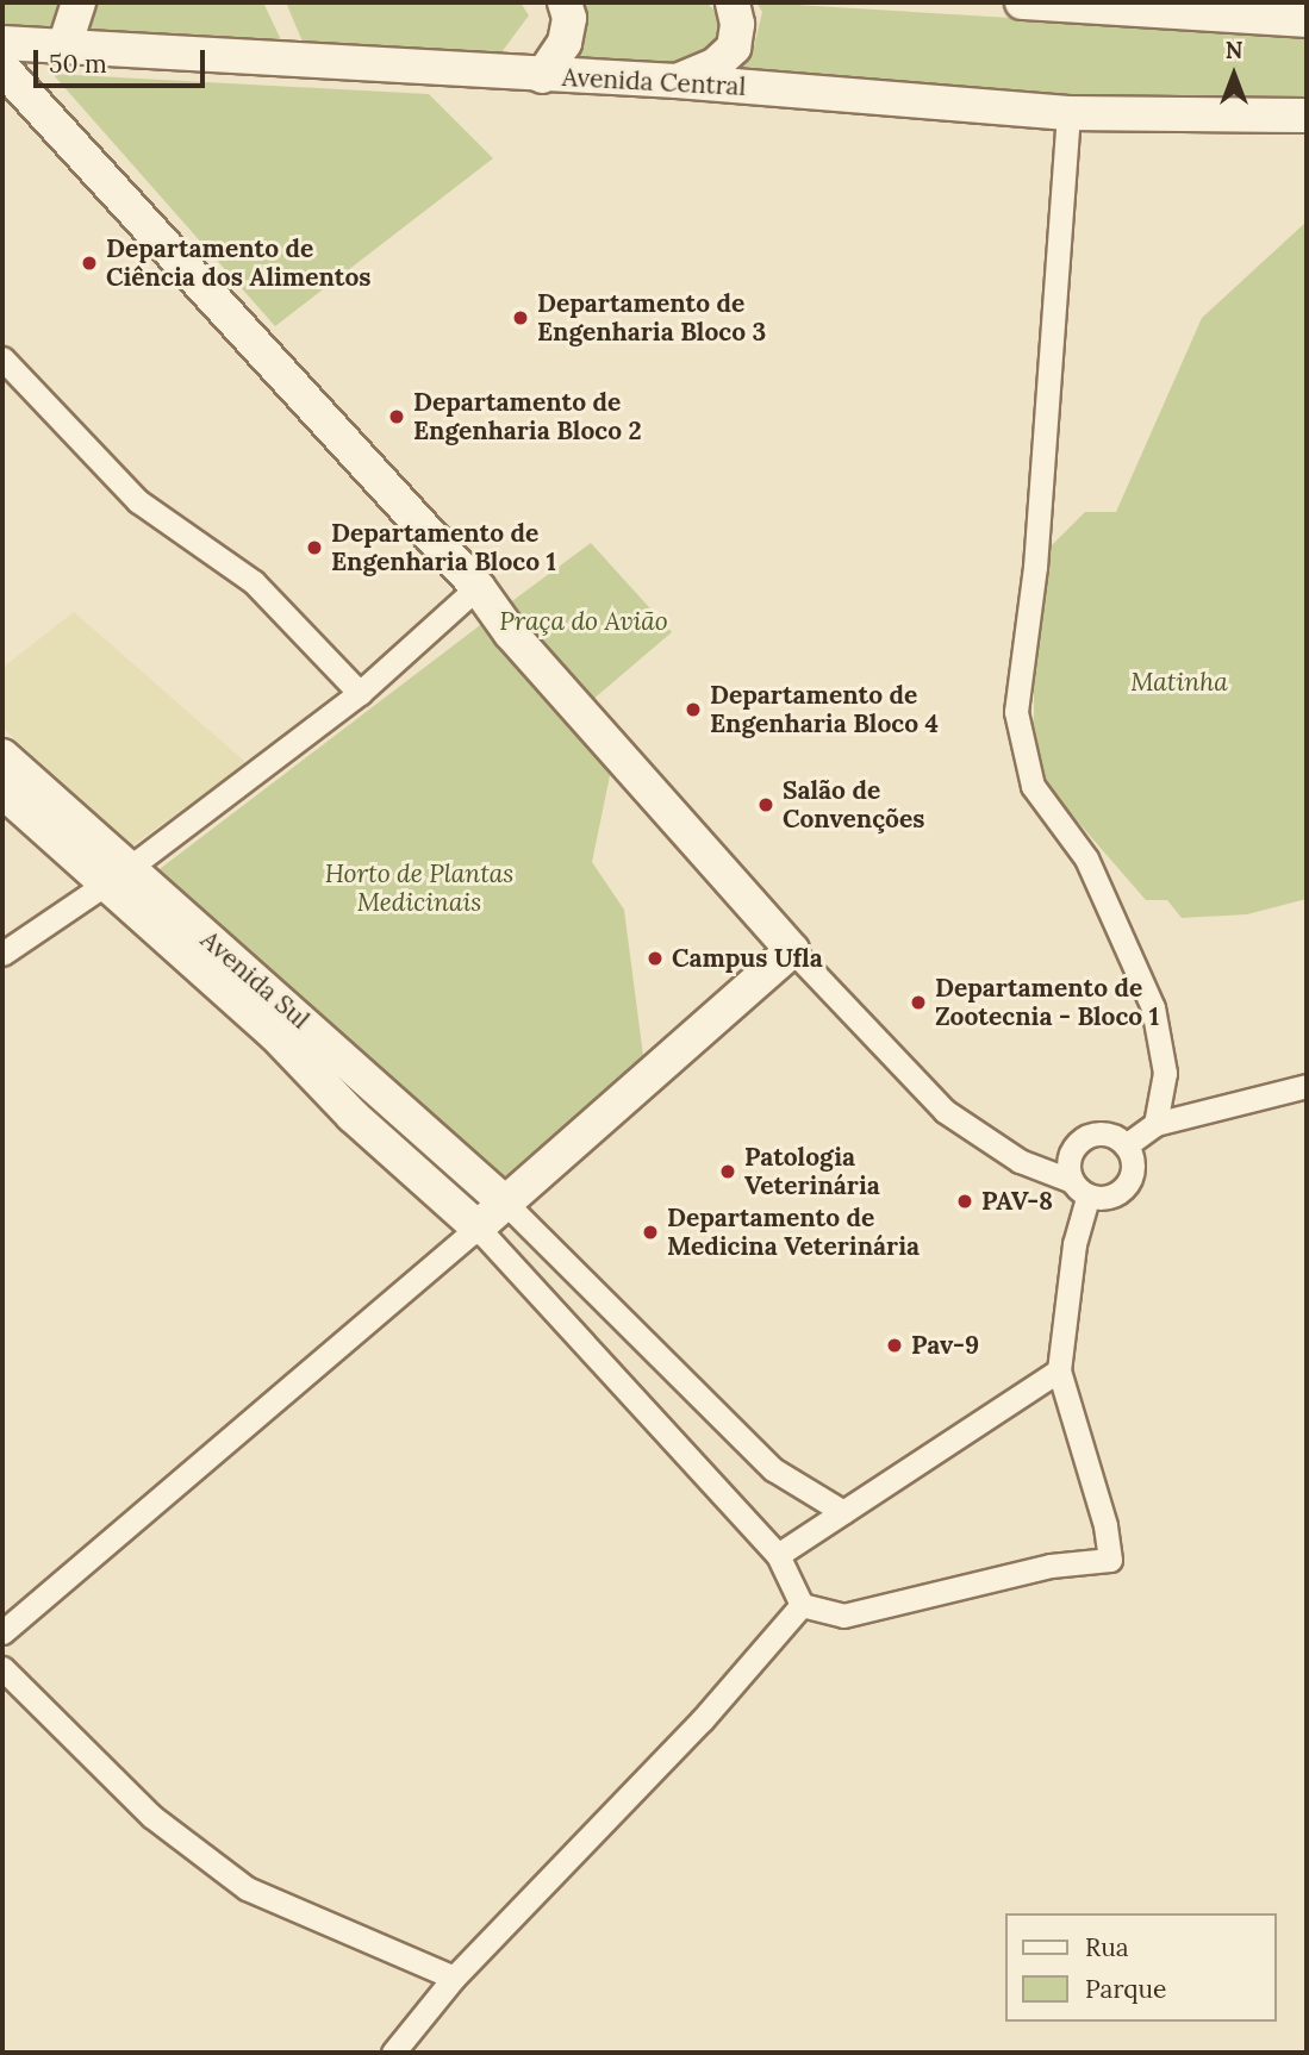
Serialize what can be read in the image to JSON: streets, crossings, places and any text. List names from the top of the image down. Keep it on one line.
{"streets":{"street":["Avenida Central","Avenida Sul"]},"parks":["Praça do Avião","Matinha","Horto de Plantas Medicinais"],"places":["Departamento de Ciência dos Alimentos","Departamento de Engenharia Bloco 3","Departamento de Engenharia Bloco 2","Departamento de Engenharia Bloco 1","Departamento de Engenharia Bloco 4","Salão de Convenções","Campus Ufla","Departamento de Zootecnia - Bloco 1","Patologia Veterinária","PAV-8","Departamento de Medicina Veterinária","Pav-9"],"legend":["Rua","Parque"],"scale_bar":"50 m","north":"top"}
